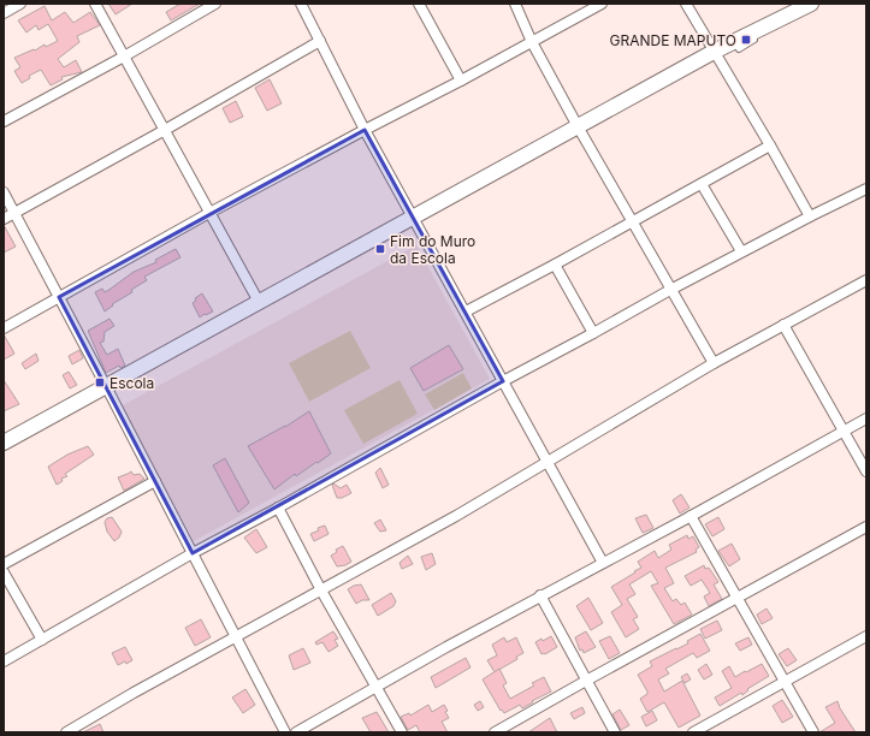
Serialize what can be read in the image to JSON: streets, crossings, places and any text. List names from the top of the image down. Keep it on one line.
{"places":{"transit":["GRANDE MAPUTO","Fim do Muro da Escola","Escola"]}}
